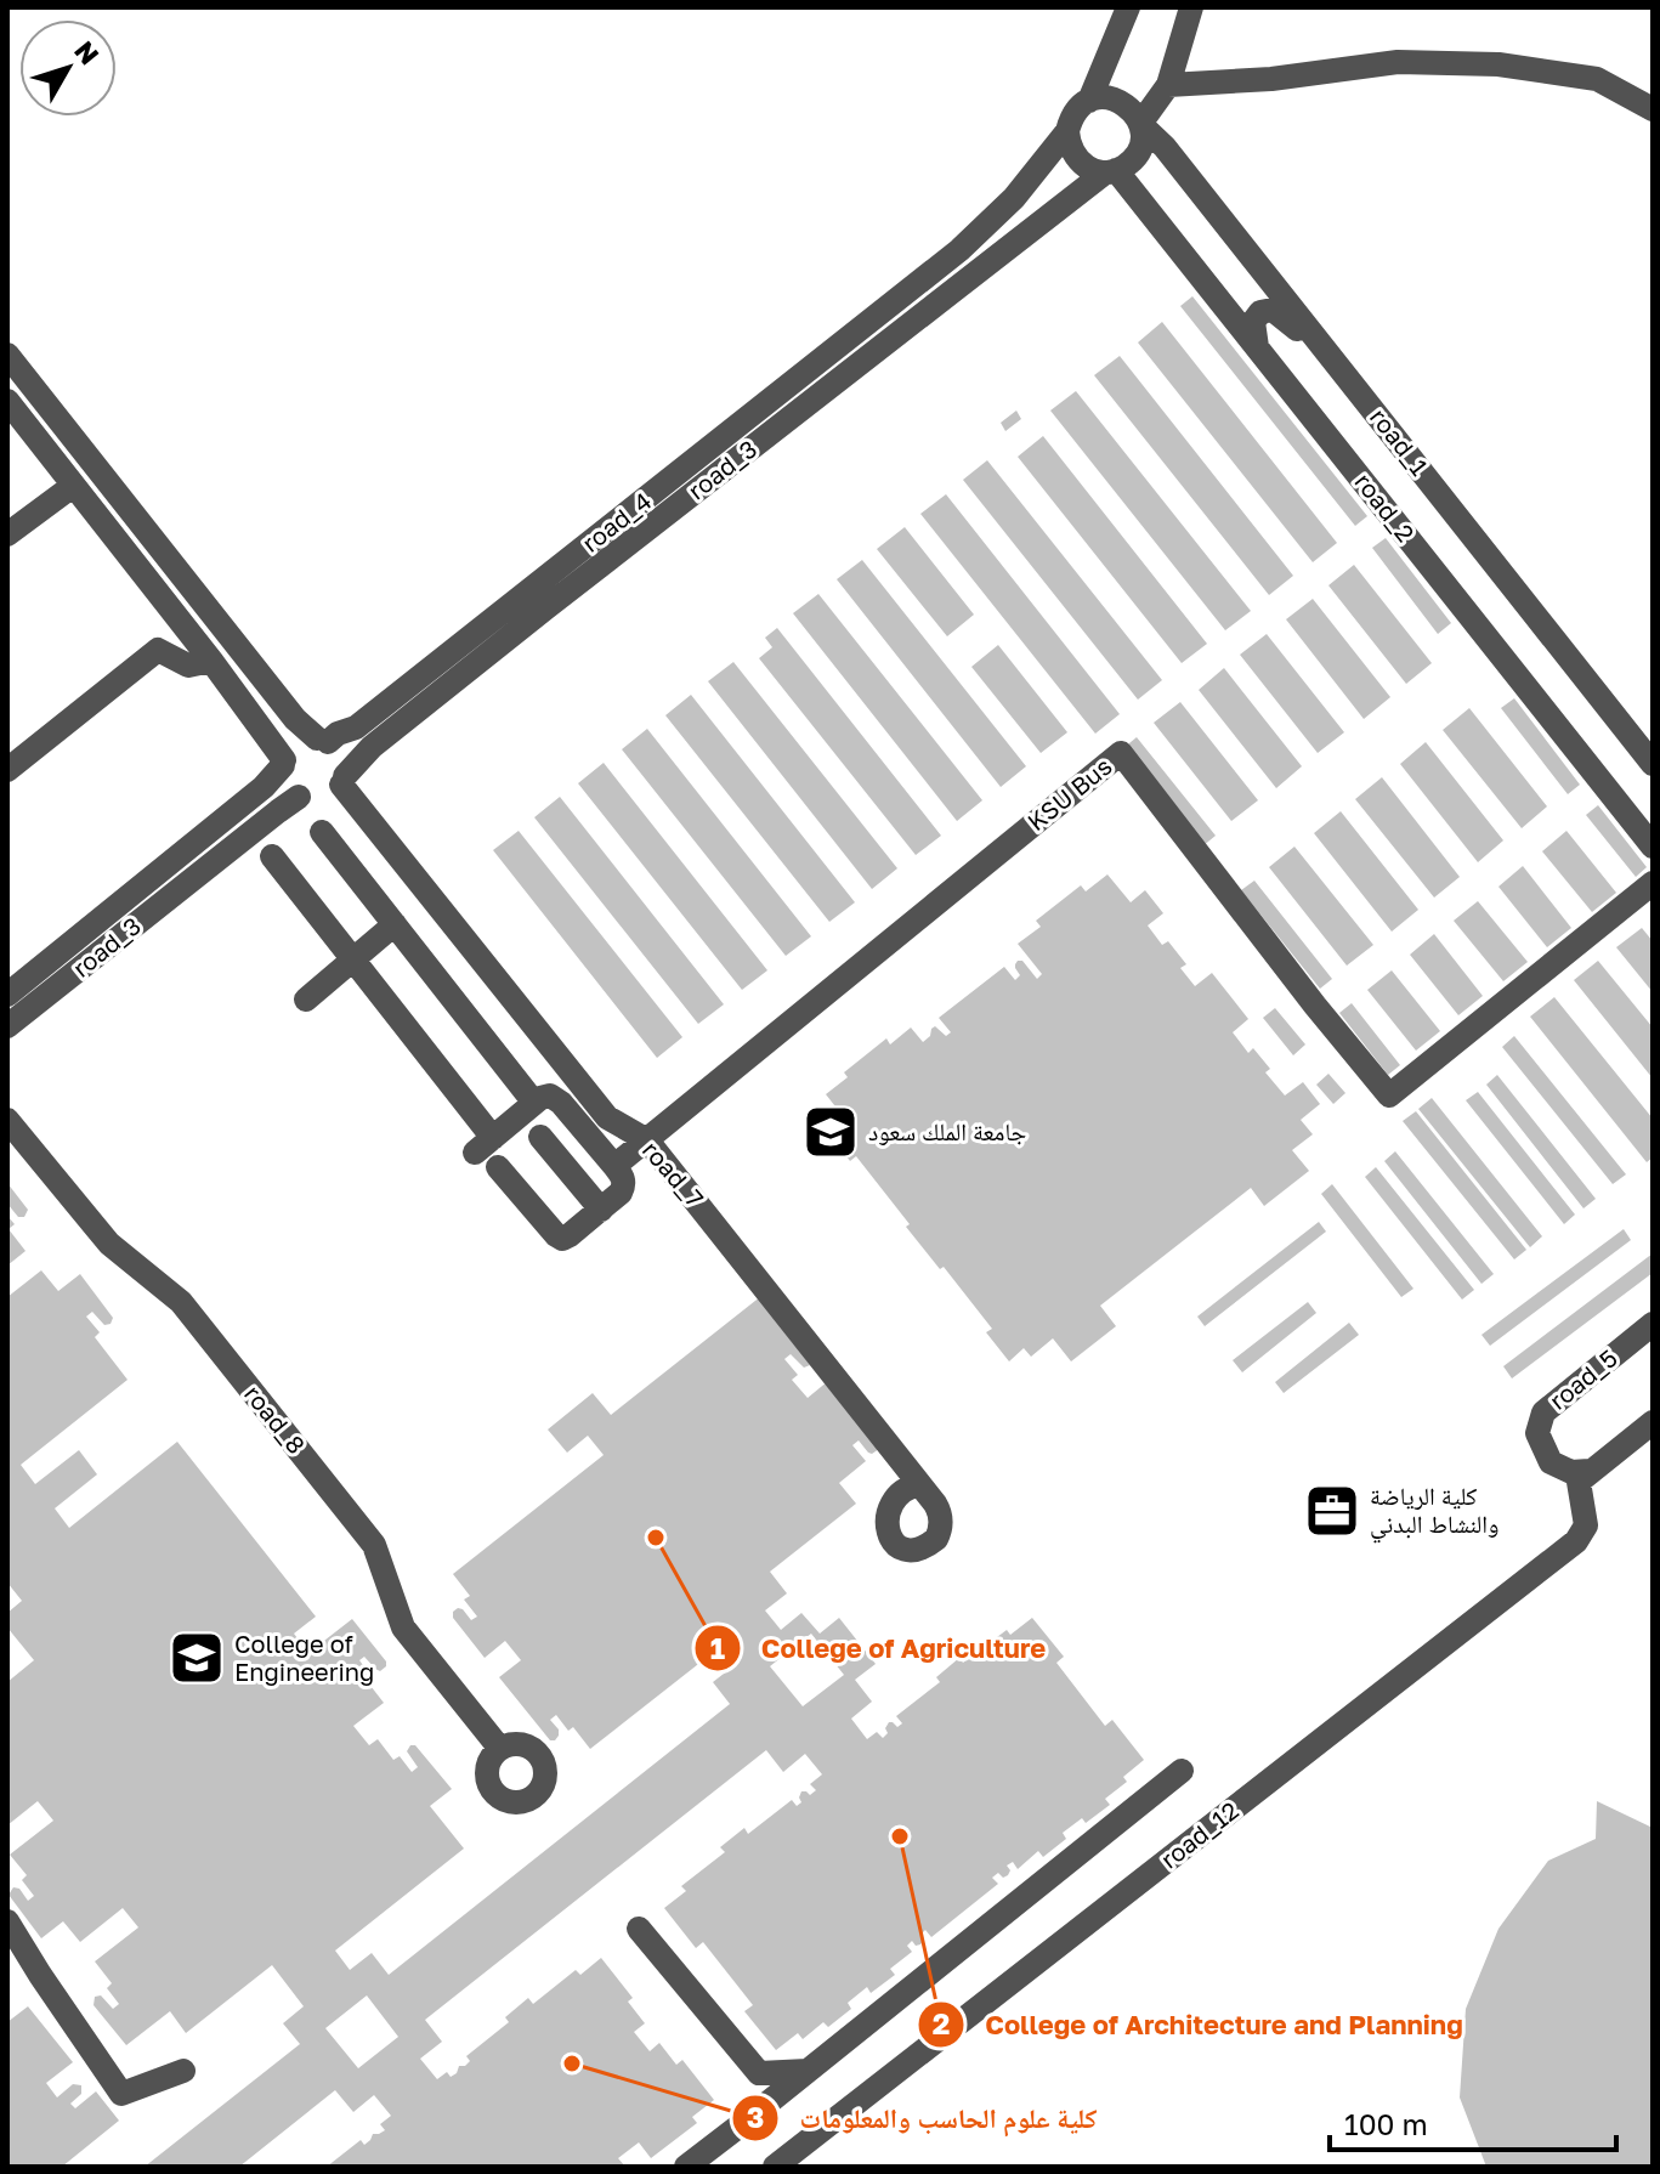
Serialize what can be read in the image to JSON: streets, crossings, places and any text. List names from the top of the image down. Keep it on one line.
{"streets":{"street":["road_1","road_3","road_2","road_4","KSU Bus","road_7","road_5","road_8","road_12"]},"crossings":[["road_1","road_3"],["road_1","road_2"],["road_1","road_4"],["road_3","road_2"],["road_3","road_4"],["road_3","road_7"],["road_2","road_4"],["road_4","road_7"],["KSU Bus","road_7"],["road_5","road_12"]],"places":{"school or university":["جامعة الملك سعود","College of Engineering"],"office":["كلية الرياضة والنشاط البدني"],"other":["College of Agriculture","College of Architecture and Planning","كلية علوم الحاسب والمعلومات"]},"scale_bar":"100 m","north":"top right"}
